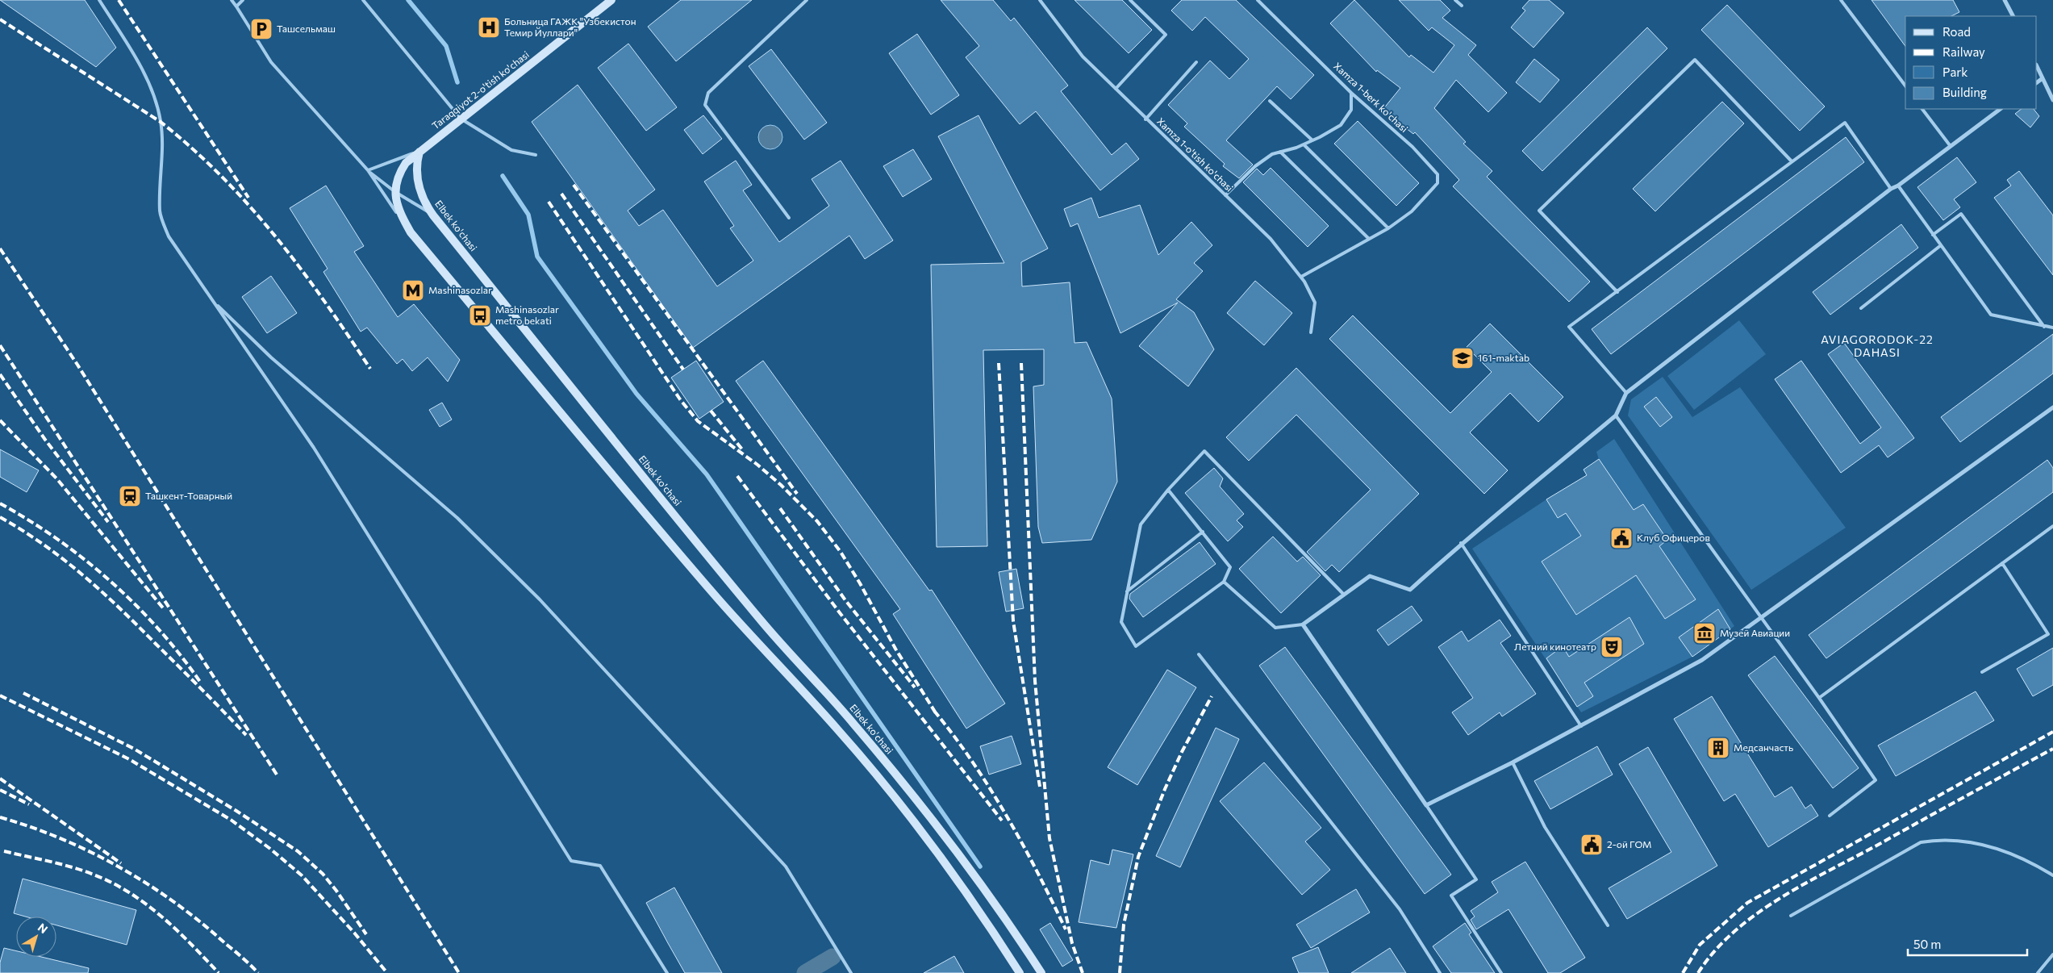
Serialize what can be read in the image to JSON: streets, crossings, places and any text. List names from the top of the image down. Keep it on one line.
{"streets":{"main road":["Taraqqiyot 2-o'tish ko'chasi","Elbek ko'chasi"],"lane":["Xamza 1-berk ko'chasi","Xamza 1-o'tish ko'chasi"]},"crossings":[["Taraqqiyot 2-o'tish ko'chasi","Elbek ko'chasi"],["Xamza 1-berk ko'chasi","Xamza 1-o'tish ko'chasi"]],"districts":["AVIAGORODOK-22 DAHASI"],"places":{"hospital":["Больница ГАЖК \"Узбекистон Темир Йуллари\""],"parking":["Ташсельмаш"],"metro station":["Mashinasozlar"],"bus stop":["Mashinasozlar metro bekati"],"school or university":["161-maktab"],"station":["Ташкент-Товарный"],"public building":["Клуб Офицеров","2-ой ГОМ"],"museum":["Музей Авиации"],"theatre":["Летний кинотеатр"],"building":["Медсанчасть"]},"legend":["Road","Railway","Park","Building"],"scale_bar":"50 m","north":"top right"}
